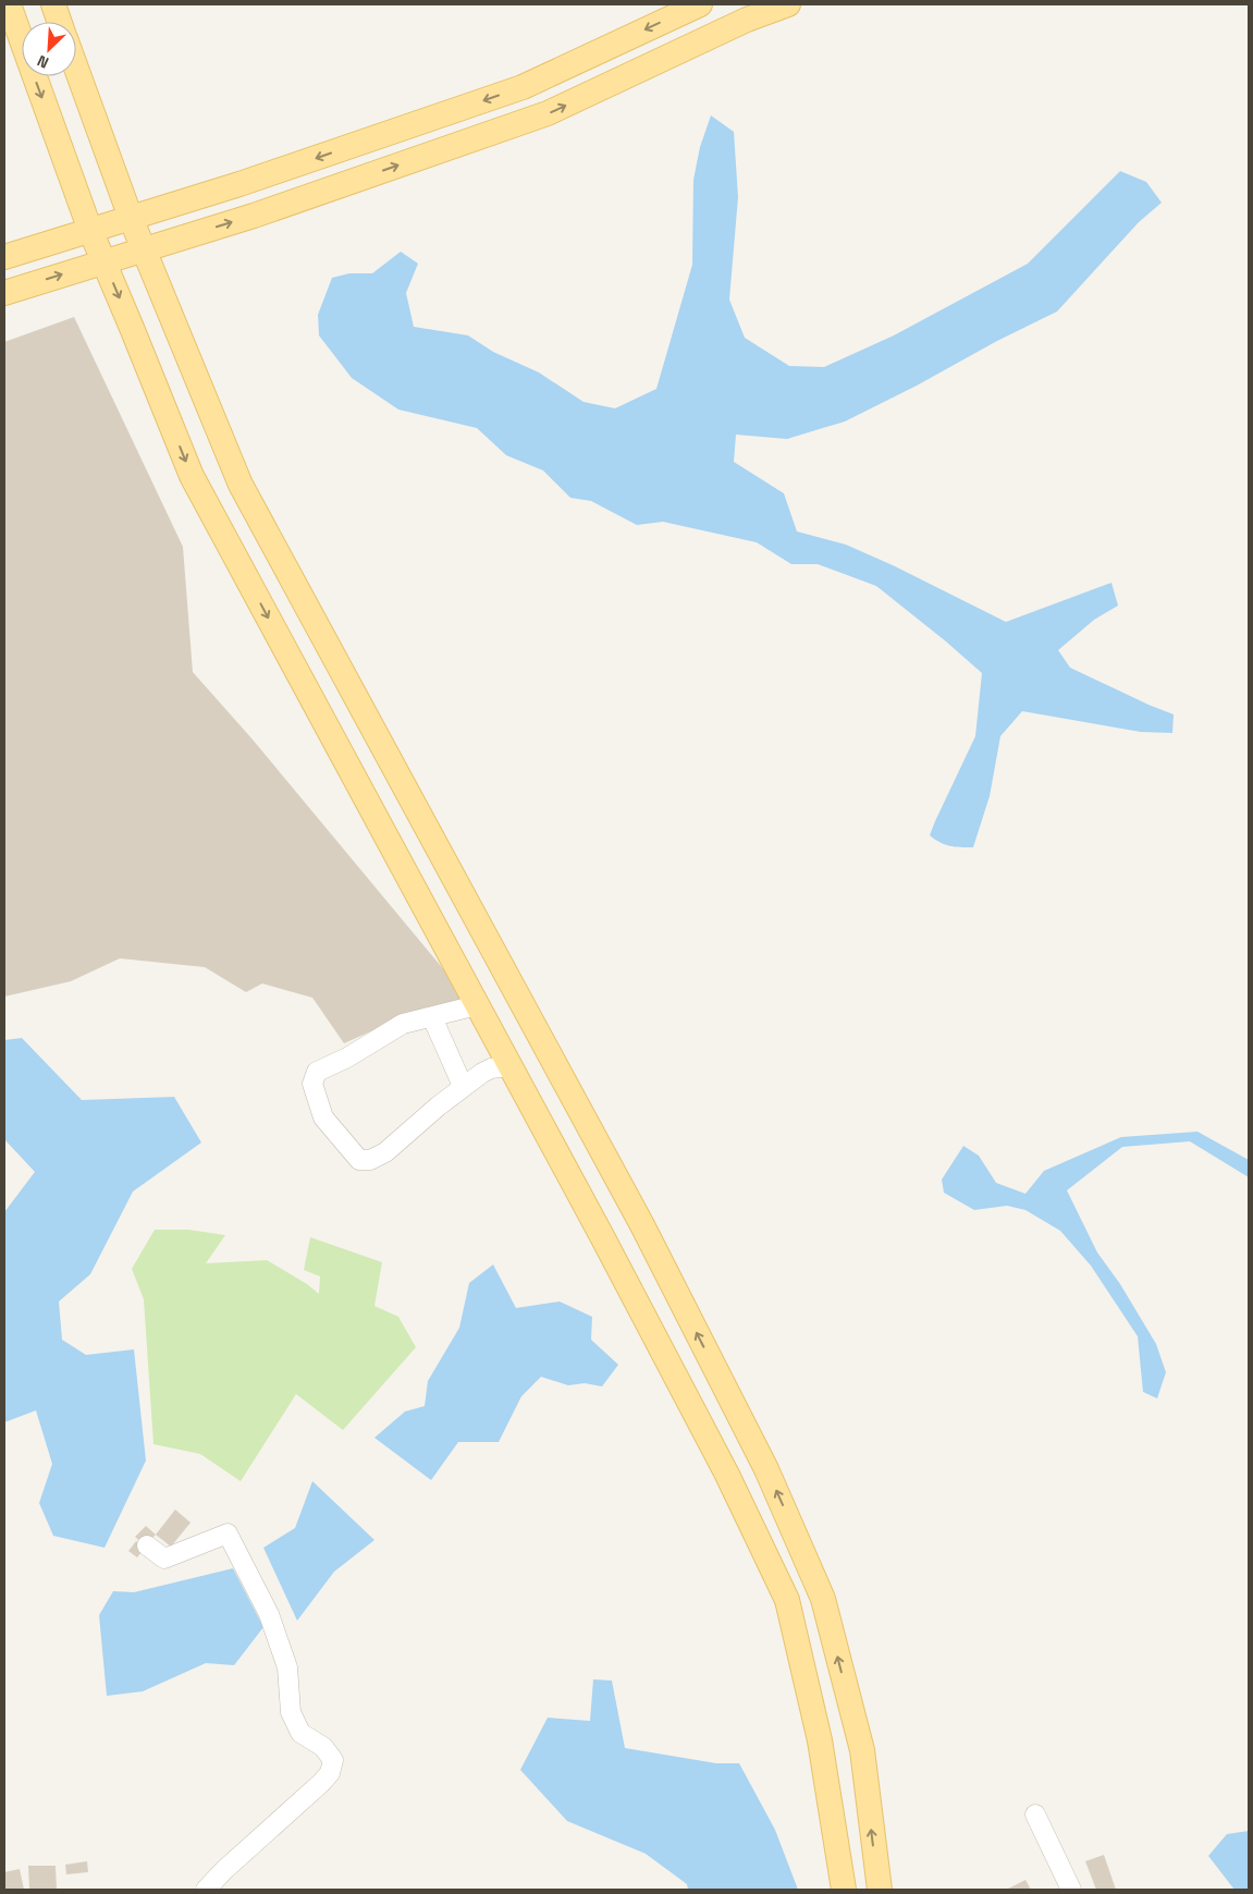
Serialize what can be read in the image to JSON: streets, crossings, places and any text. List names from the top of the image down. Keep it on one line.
{"north":"bottom left"}
